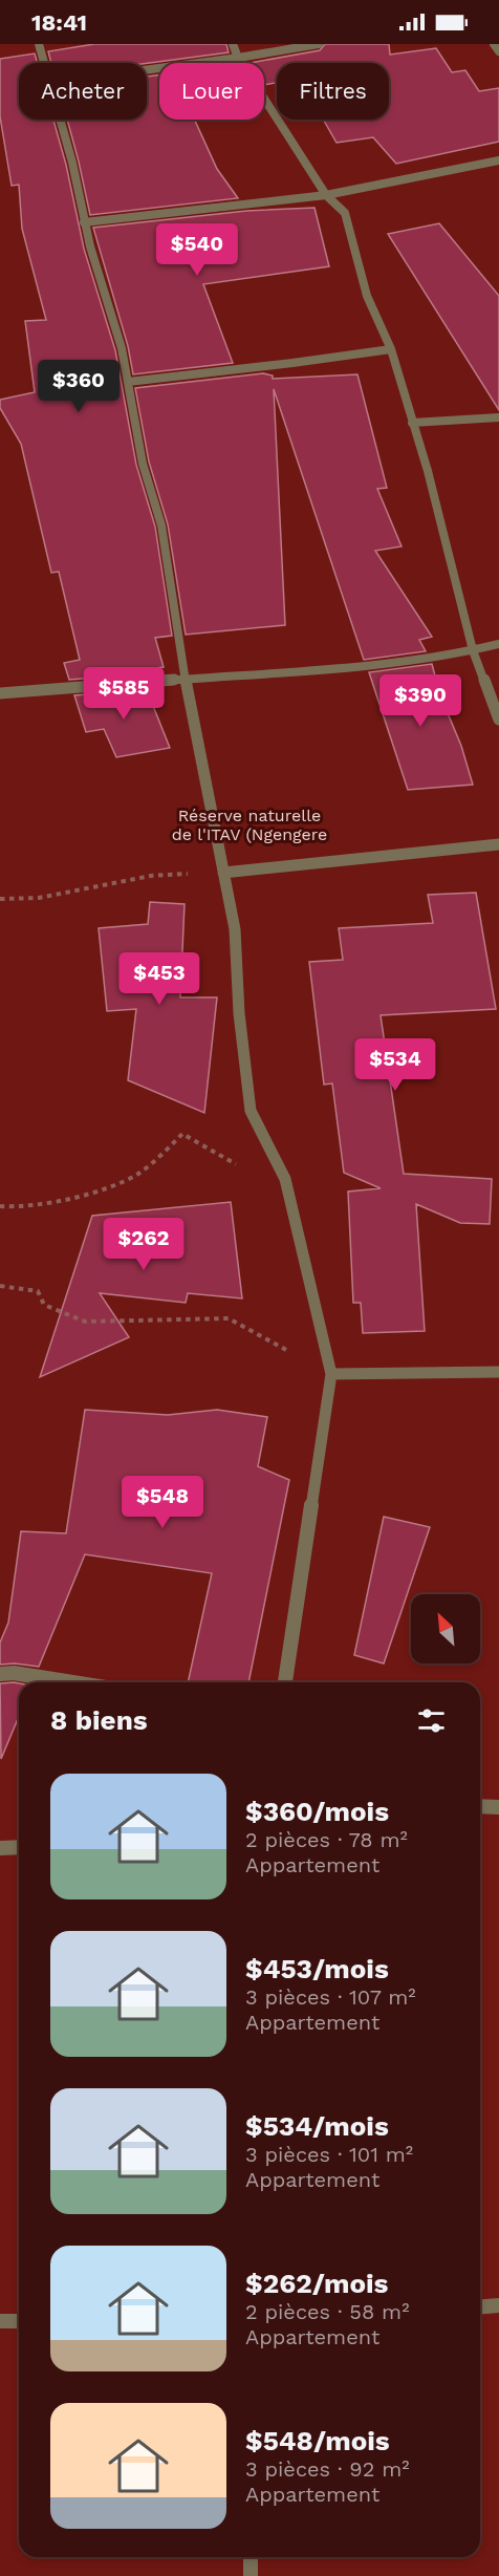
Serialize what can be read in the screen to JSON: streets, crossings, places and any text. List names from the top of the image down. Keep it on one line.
{"parks":["Réserve naturelle de l'ITAV (Ngengere"],"north":"top left","page":{"status":"18:41","chip":["Acheter","Louer","Filtres"],"price":["$540","$360","$585","$390","$453","$534","$262","$548"],"heading":"8 biens","list":[{"name":"$360/mois","note":"2 pièces · 78 m² · Appartement"},{"name":"$453/mois","note":"3 pièces · 107 m² · Appartement"},{"name":"$534/mois","note":"3 pièces · 101 m² · Appartement"},{"name":"$262/mois","note":"2 pièces · 58 m² · Appartement"},{"name":"$548/mois","note":"3 pièces · 92 m² · Appartement"}]}}
